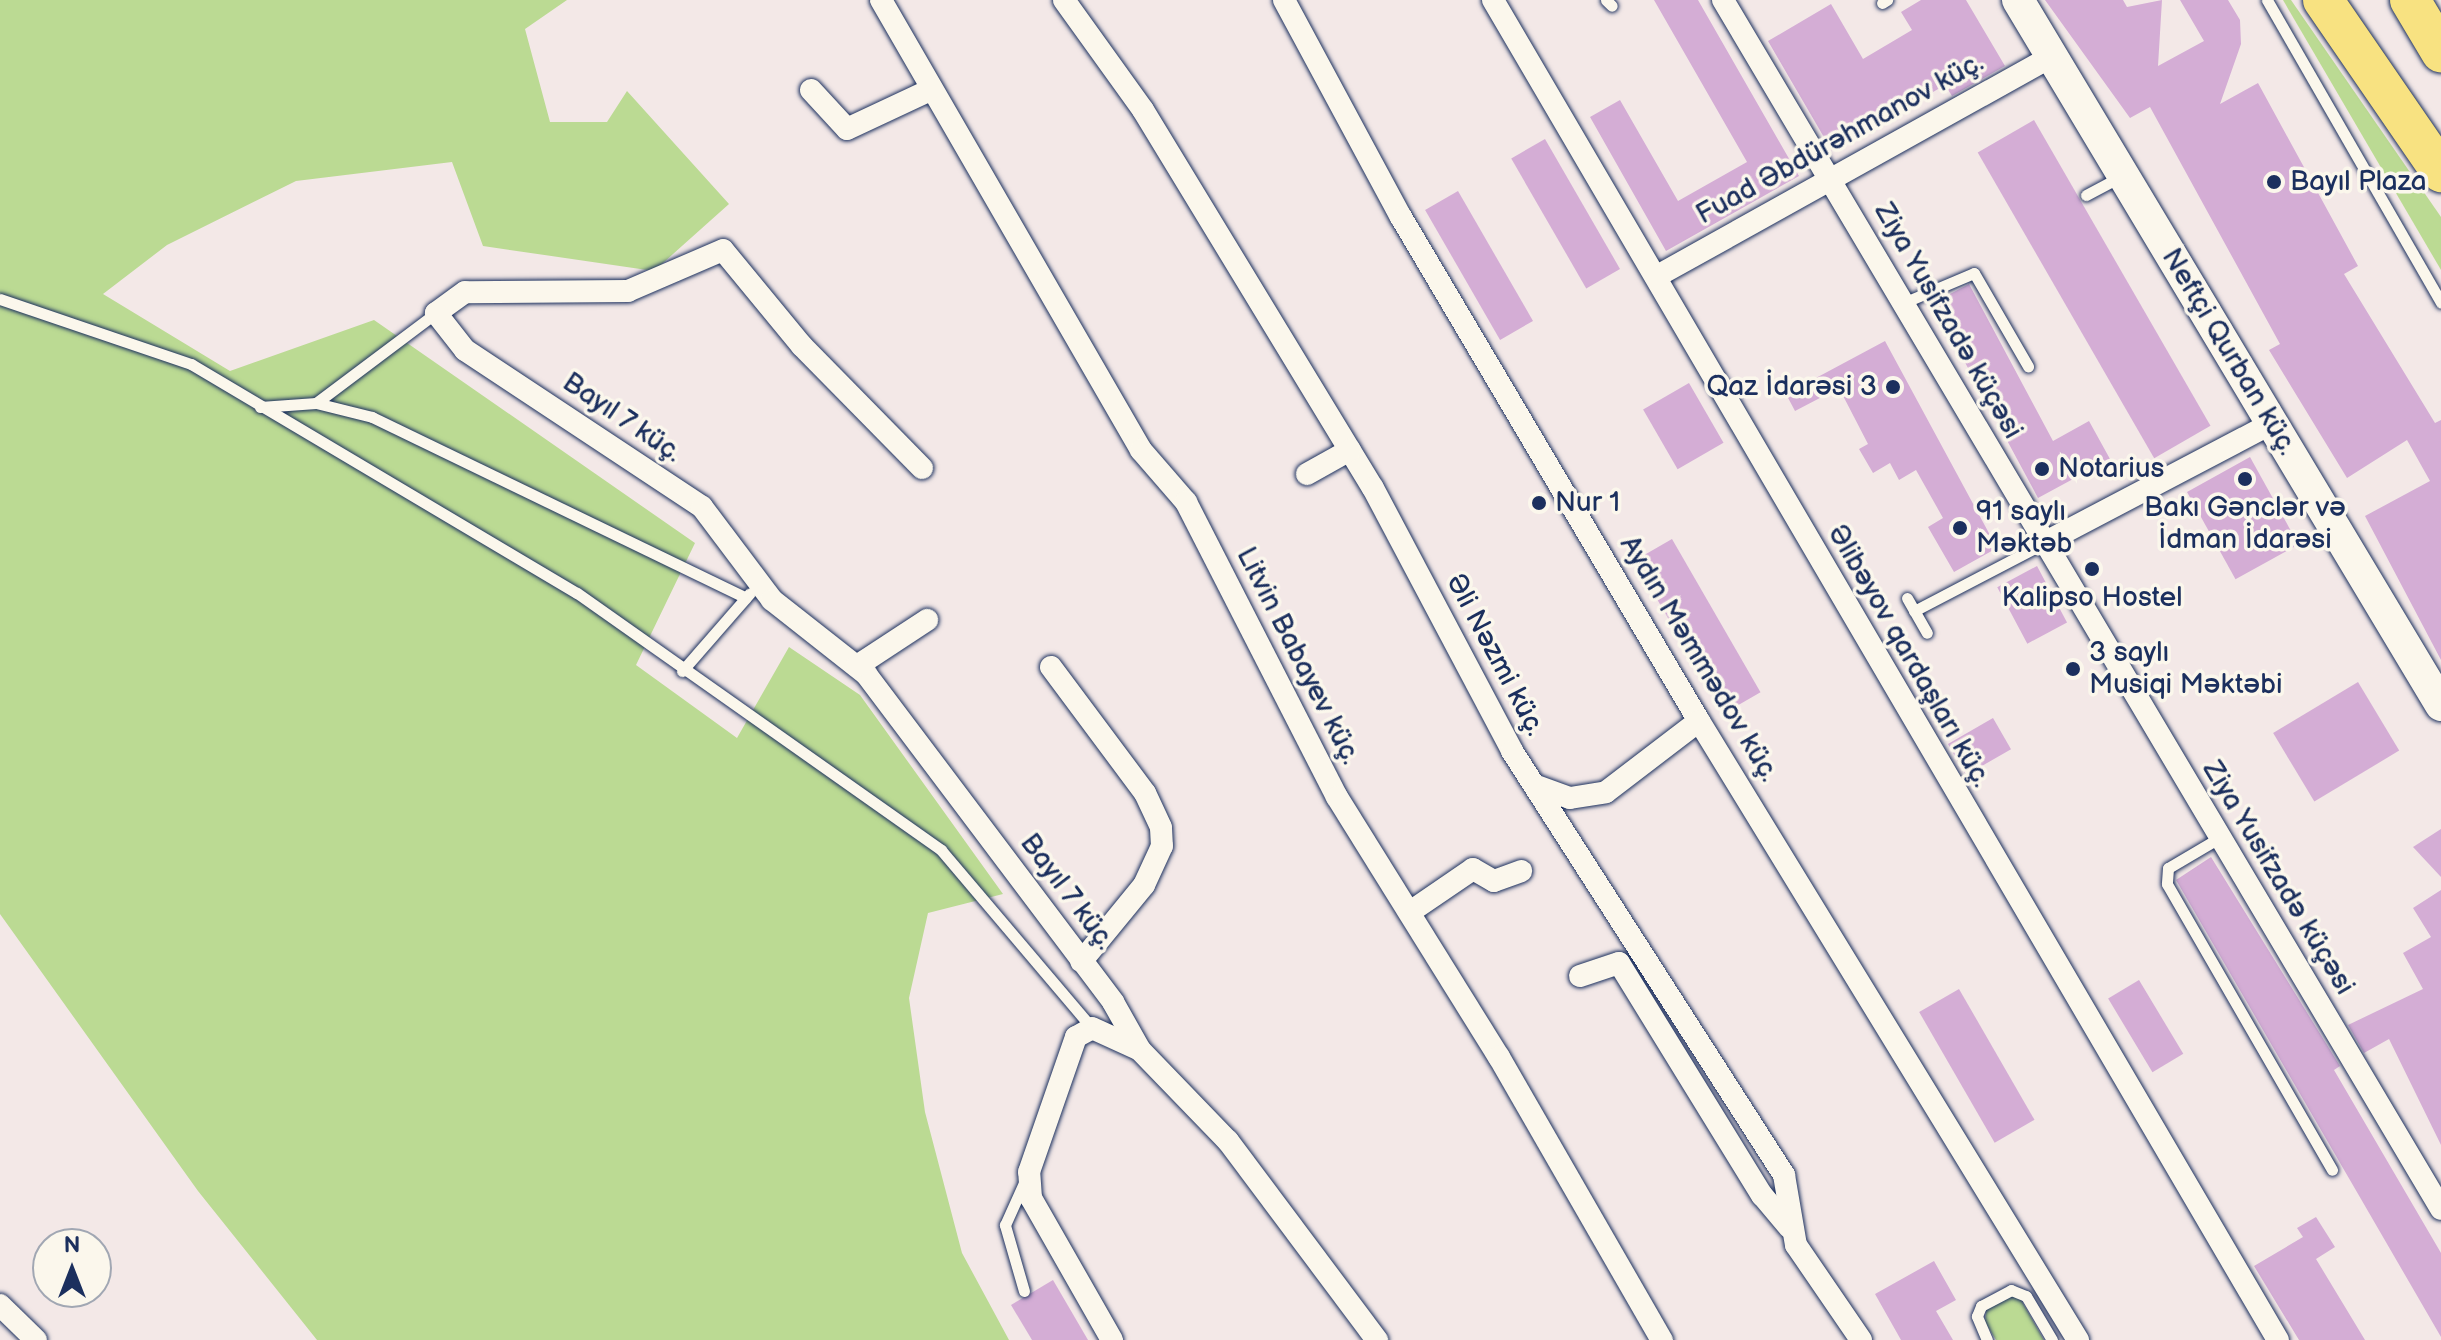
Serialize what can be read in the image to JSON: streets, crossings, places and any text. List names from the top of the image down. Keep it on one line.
{"streets":{"street":["Fuad Əbdürəhmanov küç.","Ziya Yusifzadə küçəsi","Neftçi Qurban küç.","Bayıl 7 küç.","Əli Nəzmi küç.","Litvin Babayev küç.","Əlibəyov qardaşları küç.","Aydın Məmmədov küç."]},"crossings":[["Fuad Əbdürəhmanov küç.","Ziya Yusifzadə küçəsi"],["Fuad Əbdürəhmanov küç.","Neftçi Qurban küç."],["Fuad Əbdürəhmanov küç.","Əlibəyov qardaşları küç."]],"places":["Bayıl Plaza","Qaz İdarəsi 3","Notarius","Bakı Gənclər və İdman İdarəsi","Nur 1","91 saylı Məktəb","Kalipso Hostel","3 saylı Musiqi Məktəbi"],"north":"top"}
